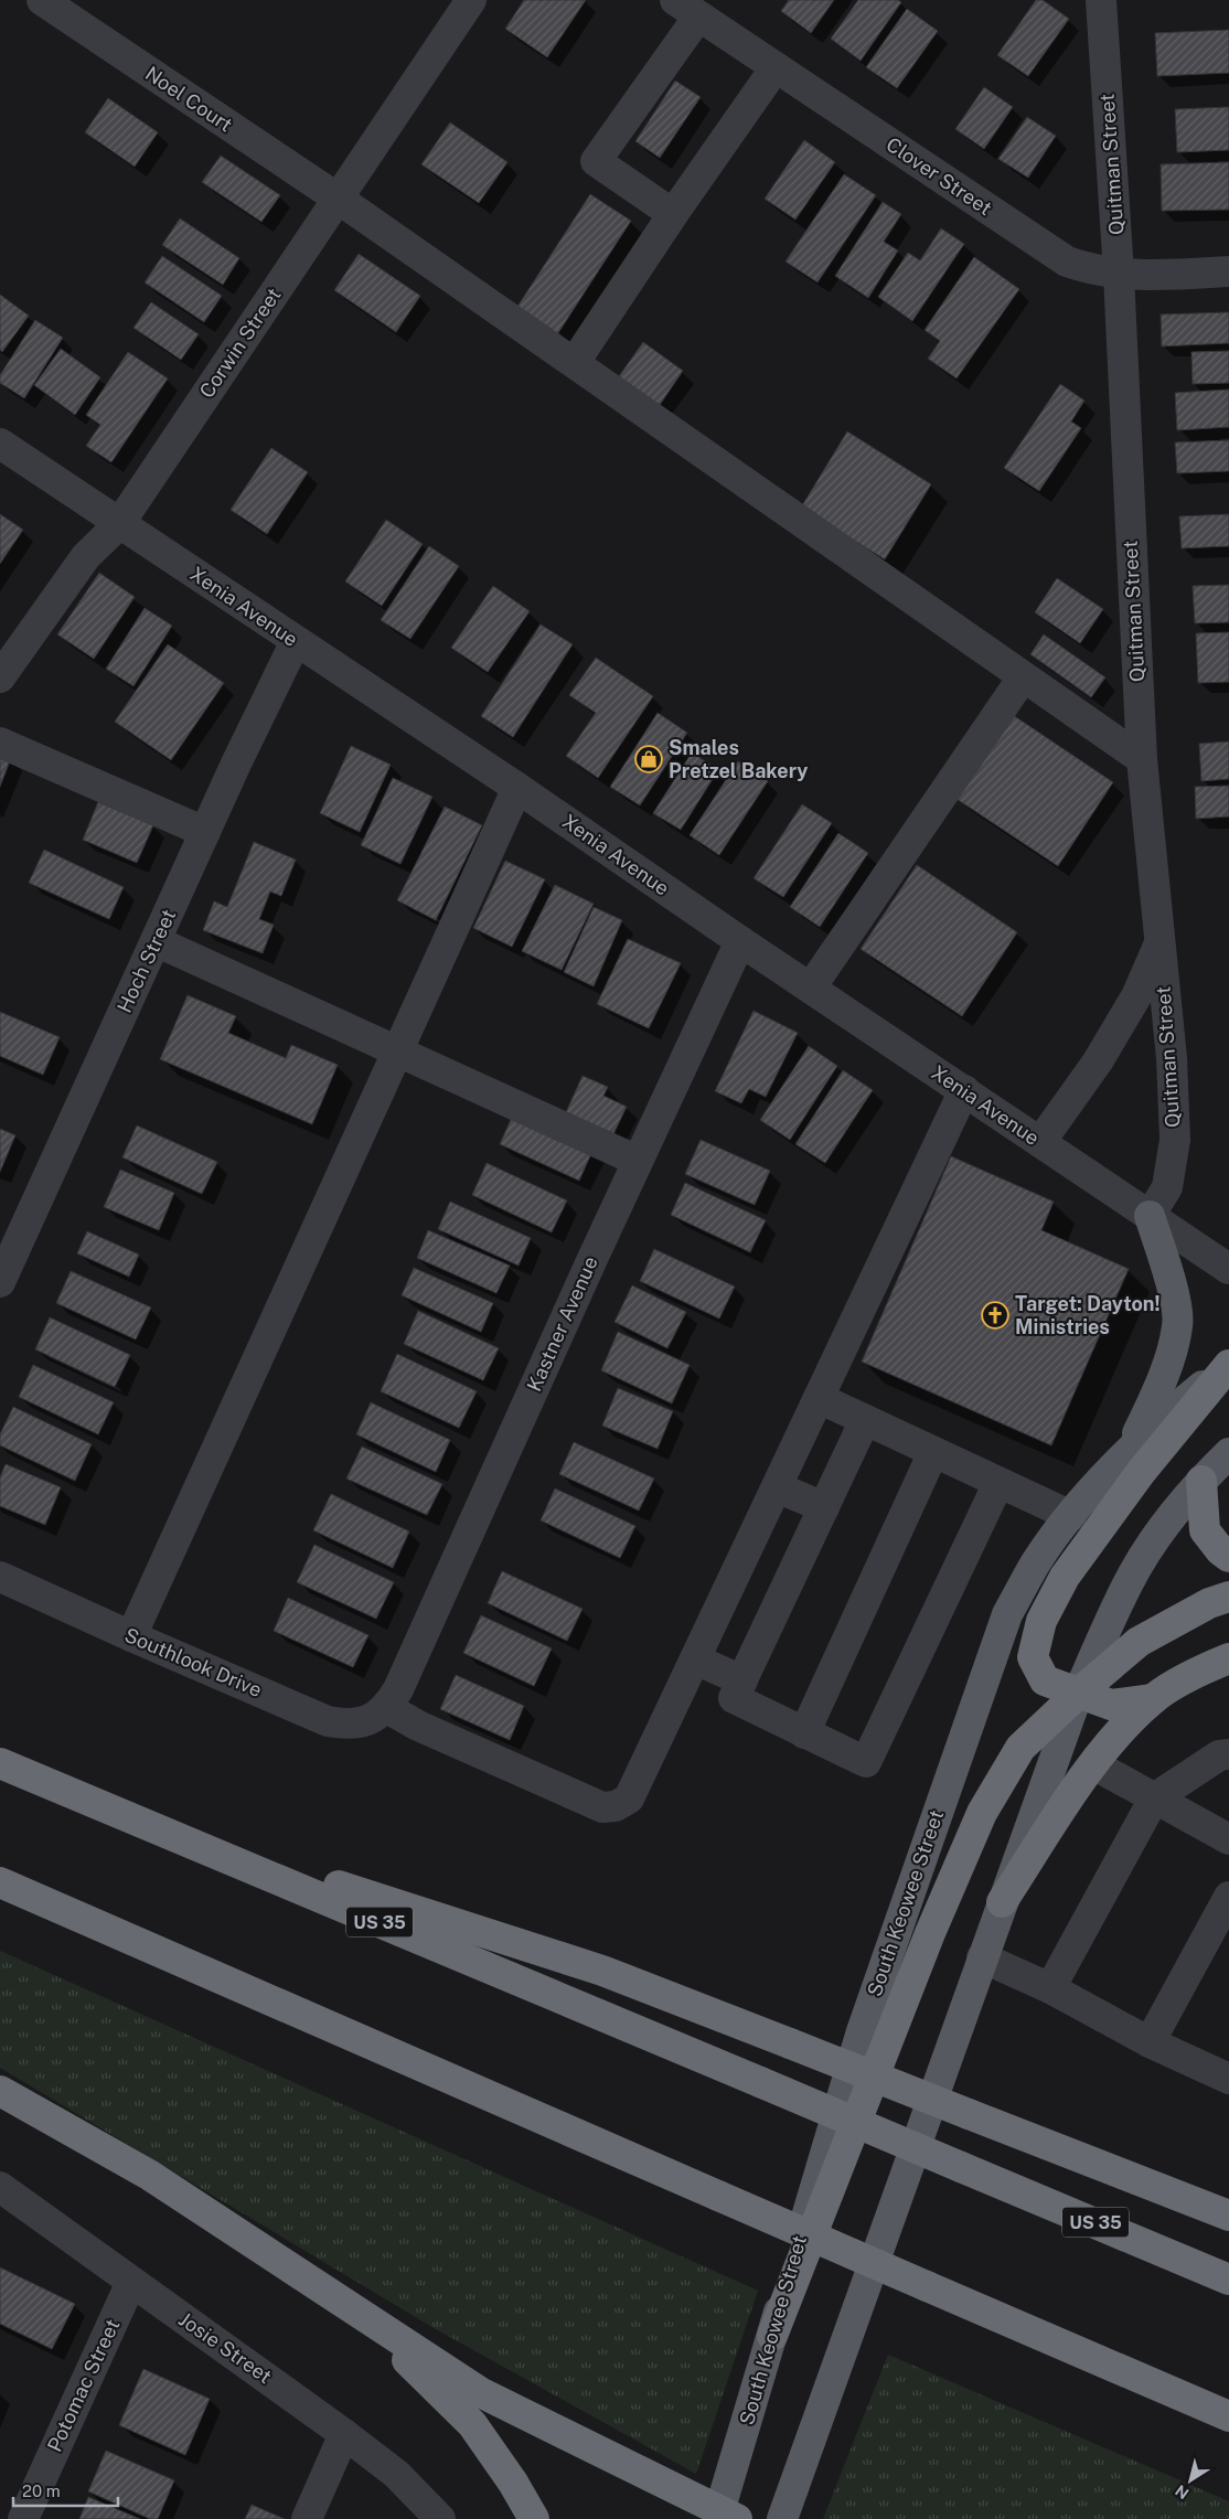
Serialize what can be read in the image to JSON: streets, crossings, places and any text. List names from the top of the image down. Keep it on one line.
{"streets":{"highway":["US 35"],"main road":["South Keowee Street"],"street":["Noel Court","Quitman Street","Clover Street","Corwin Street","Xenia Avenue","Hoch Street","Kastner Avenue","Southlook Drive","Josie Street","Potomac Street"]},"crossings":[["Noel Court","Quitman Street"],["Noel Court","Corwin Street"],["Quitman Street","Clover Street"],["Quitman Street","Xenia Avenue"],["Corwin Street","Xenia Avenue"],["Xenia Avenue","Hoch Street"],["Xenia Avenue","Kastner Avenue"],["Kastner Avenue","Southlook Drive"],["Josie Street","Potomac Street"]],"places":{"shop":["Smales Pretzel Bakery"],"church":["Target: Dayton! Ministries"]},"scale_bar":"20 m","north":"bottom left"}
